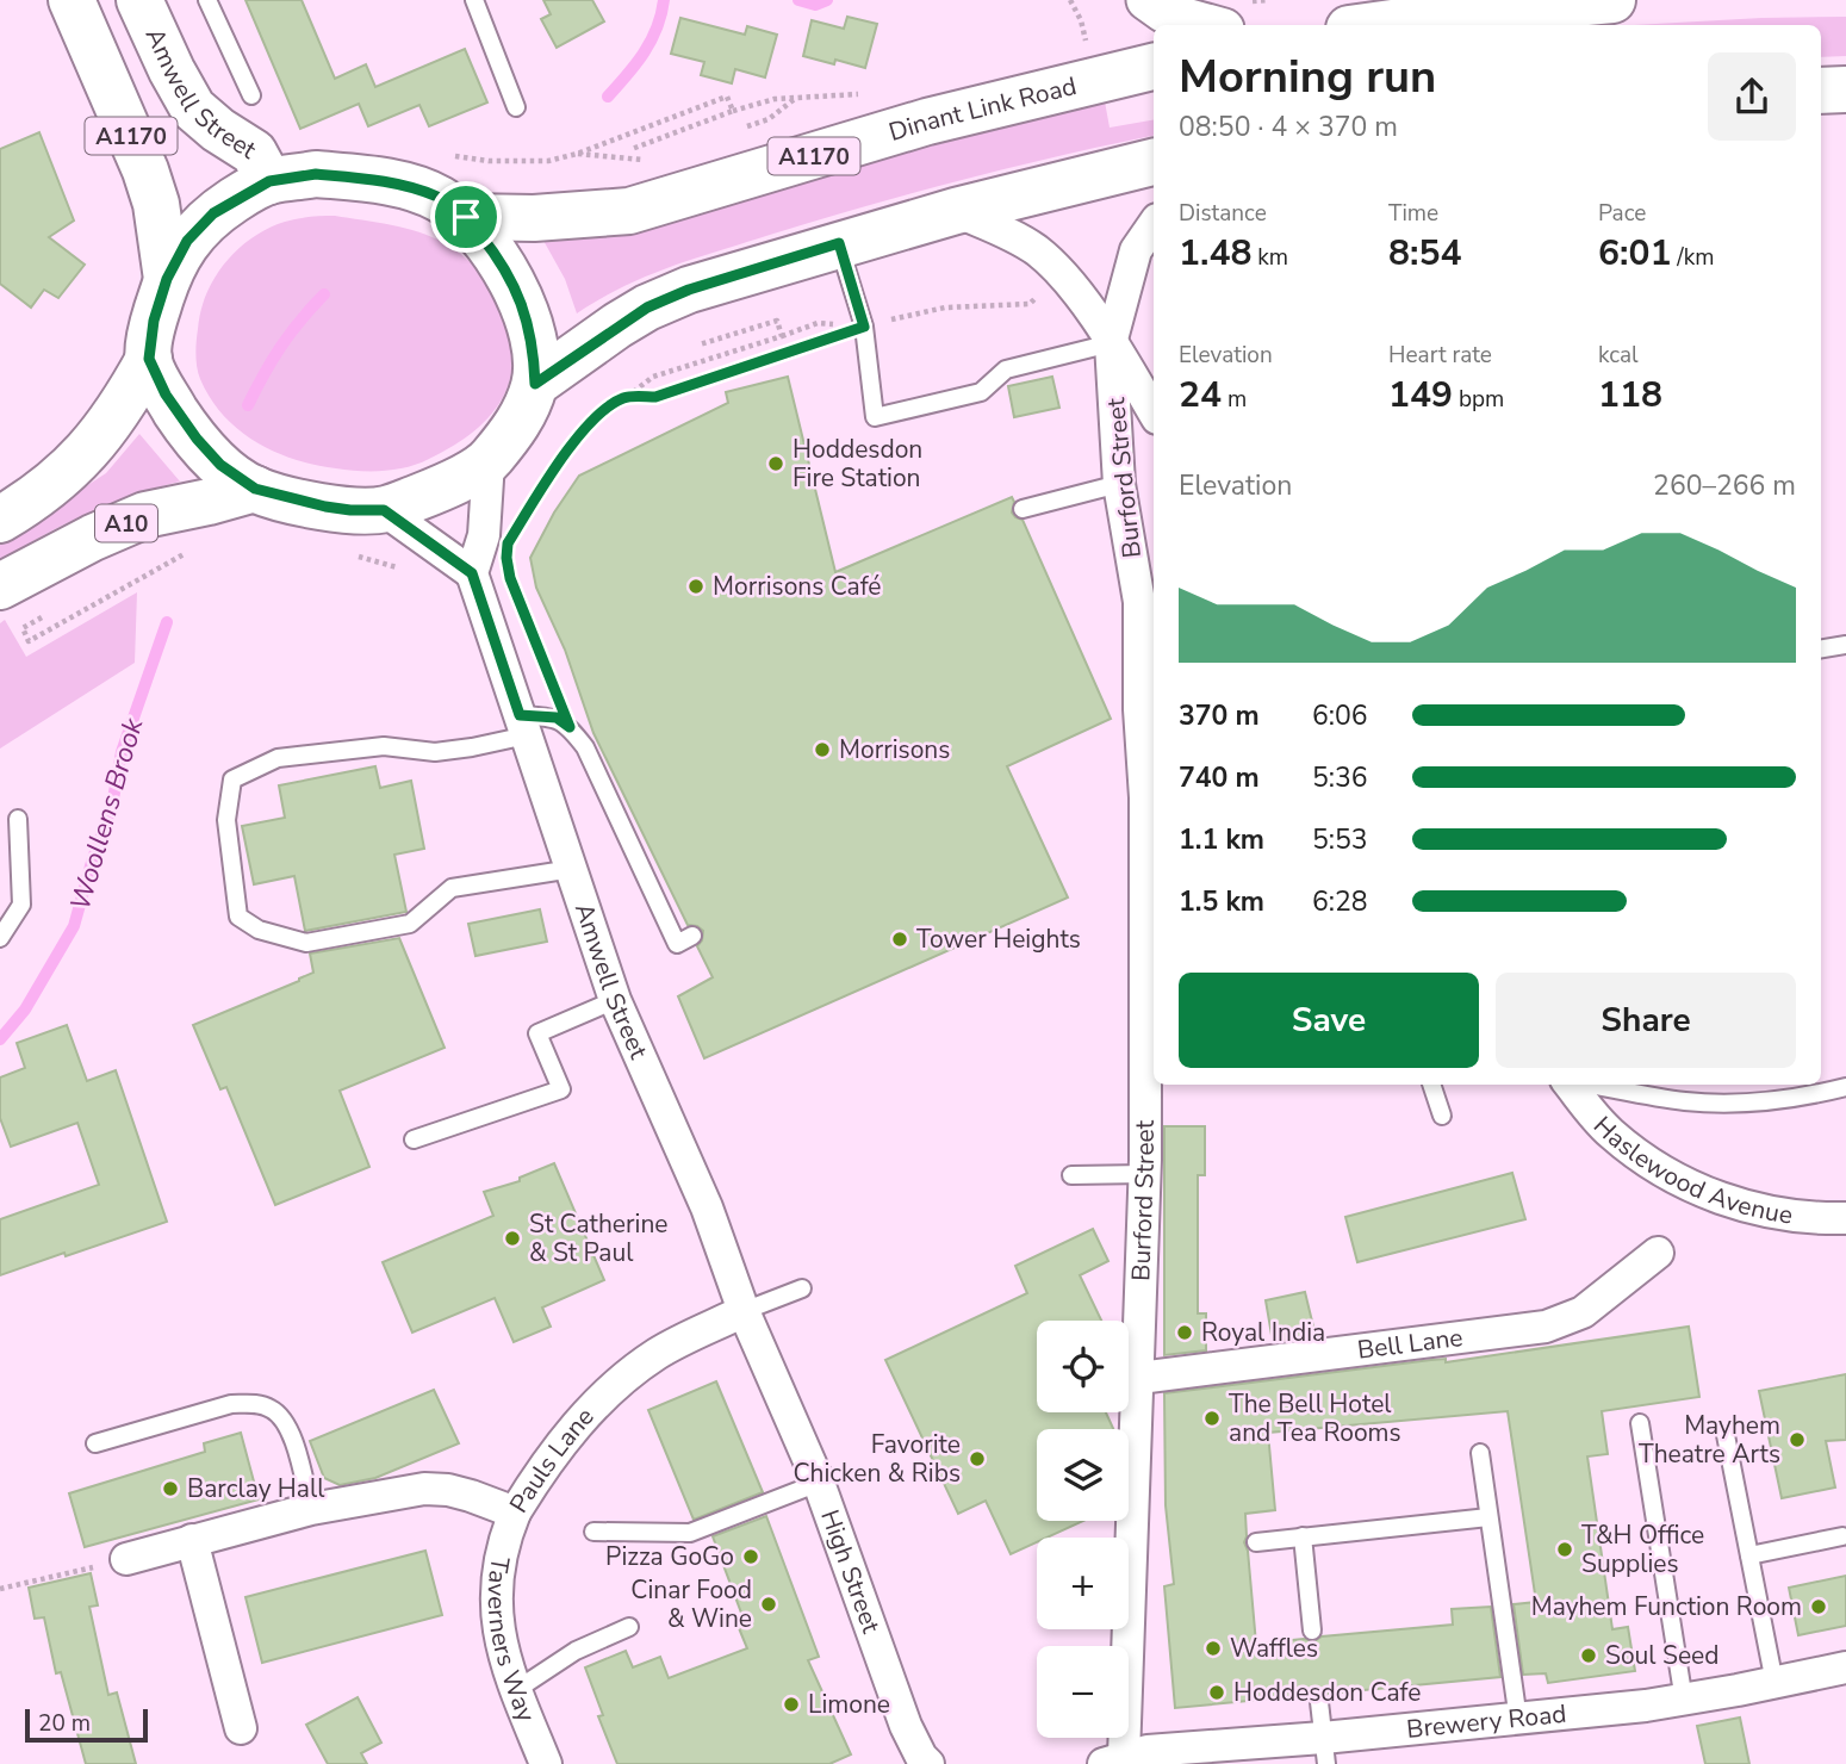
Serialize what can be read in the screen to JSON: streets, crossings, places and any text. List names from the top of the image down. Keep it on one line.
{"streets":{"main road":["Amwell Street","Dinant Link Road","A1170","A10"],"street":["Burford Street","Haslewood Avenue","Bell Lane","Pauls Lane","High Street","Taverners Way","Brewery Road"]},"crossings":[["Amwell Street","Pauls Lane"],["Amwell Street","High Street"],["Burford Street","Bell Lane"],["Burford Street","Brewery Road"],["Pauls Lane","Taverners Way"]],"water":["Woollens Brook"],"places":["Hoddesdon Fire Station","Morrisons Café","Morrisons","Tower Heights","St Catherine & St Paul","Royal India","The Bell Hotel and Tea Rooms","Mayhem Theatre Arts","Favorite Chicken & Ribs","Barclay Hall","T&H Office Supplies","Pizza GoGo","Cinar Food & Wine","Mayhem Function Room","Waffles","Soul Seed","Hoddesdon Cafe","Limone"],"scale_bar":"20 m","page":{"heading":["Morning run","08:50 · 4 × 370 m"],"stats":[["Distance","1.48 km"],["Time","8:54"],["Pace","6:01 /km"],["Elevation","24 m"],["Heart rate","149 bpm"],["kcal","118"]],"chart":["Elevation","260–266 m"],"list":[{"name":"370 m","note":"6:06"},{"name":"740 m","note":"5:36"},{"name":"1.1 km","note":"5:53"},{"name":"1.5 km","note":"6:28"}],"buttons":["Save","Share"],"map_buttons":["+","−"],"scale":"20 m"}}
